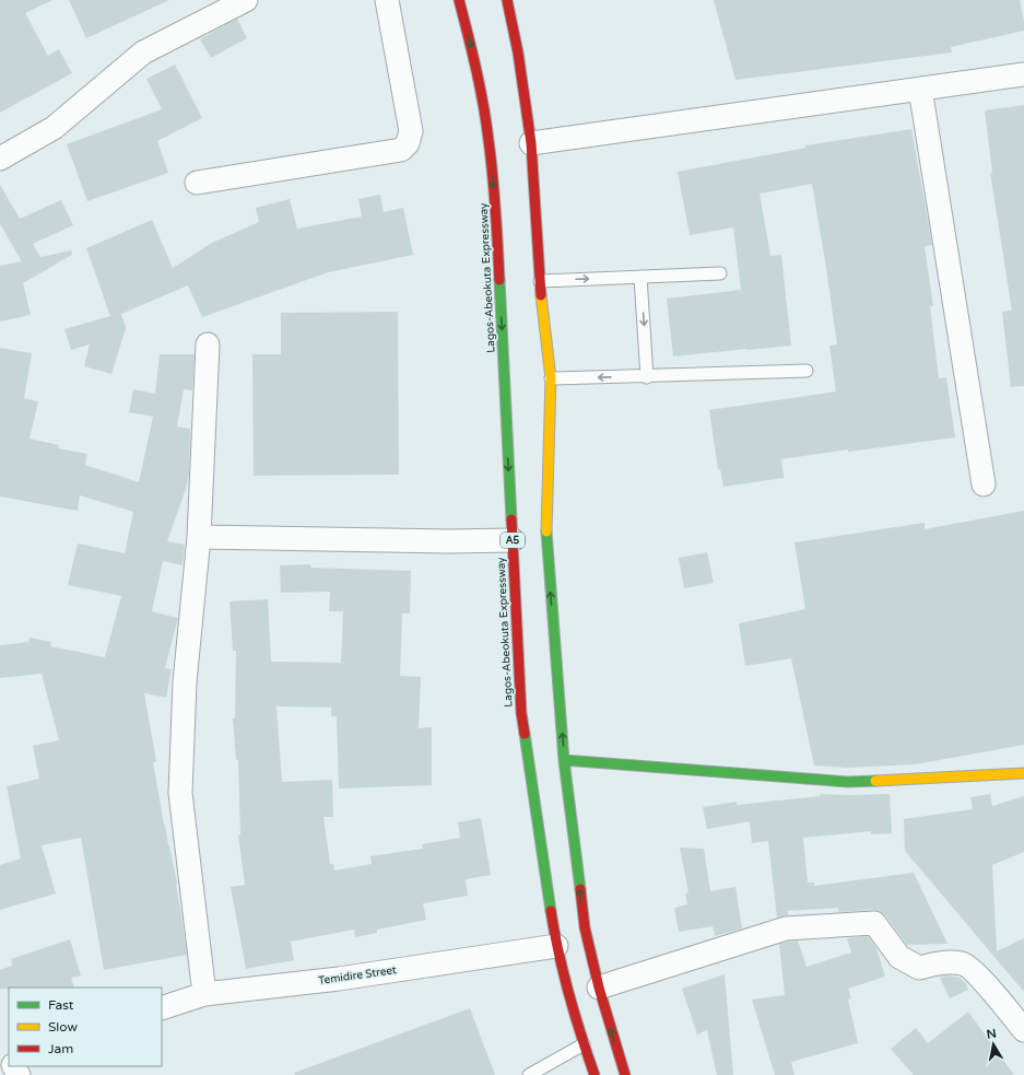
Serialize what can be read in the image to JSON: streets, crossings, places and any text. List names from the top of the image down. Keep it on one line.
{"streets":{"main road":["Lagos-Abeokuta Expressway","A5"],"street":["Temidire Street"]},"crossings":[["Lagos-Abeokuta Expressway","Temidire Street"]],"legend":["Fast","Slow","Jam"],"north":"top"}
